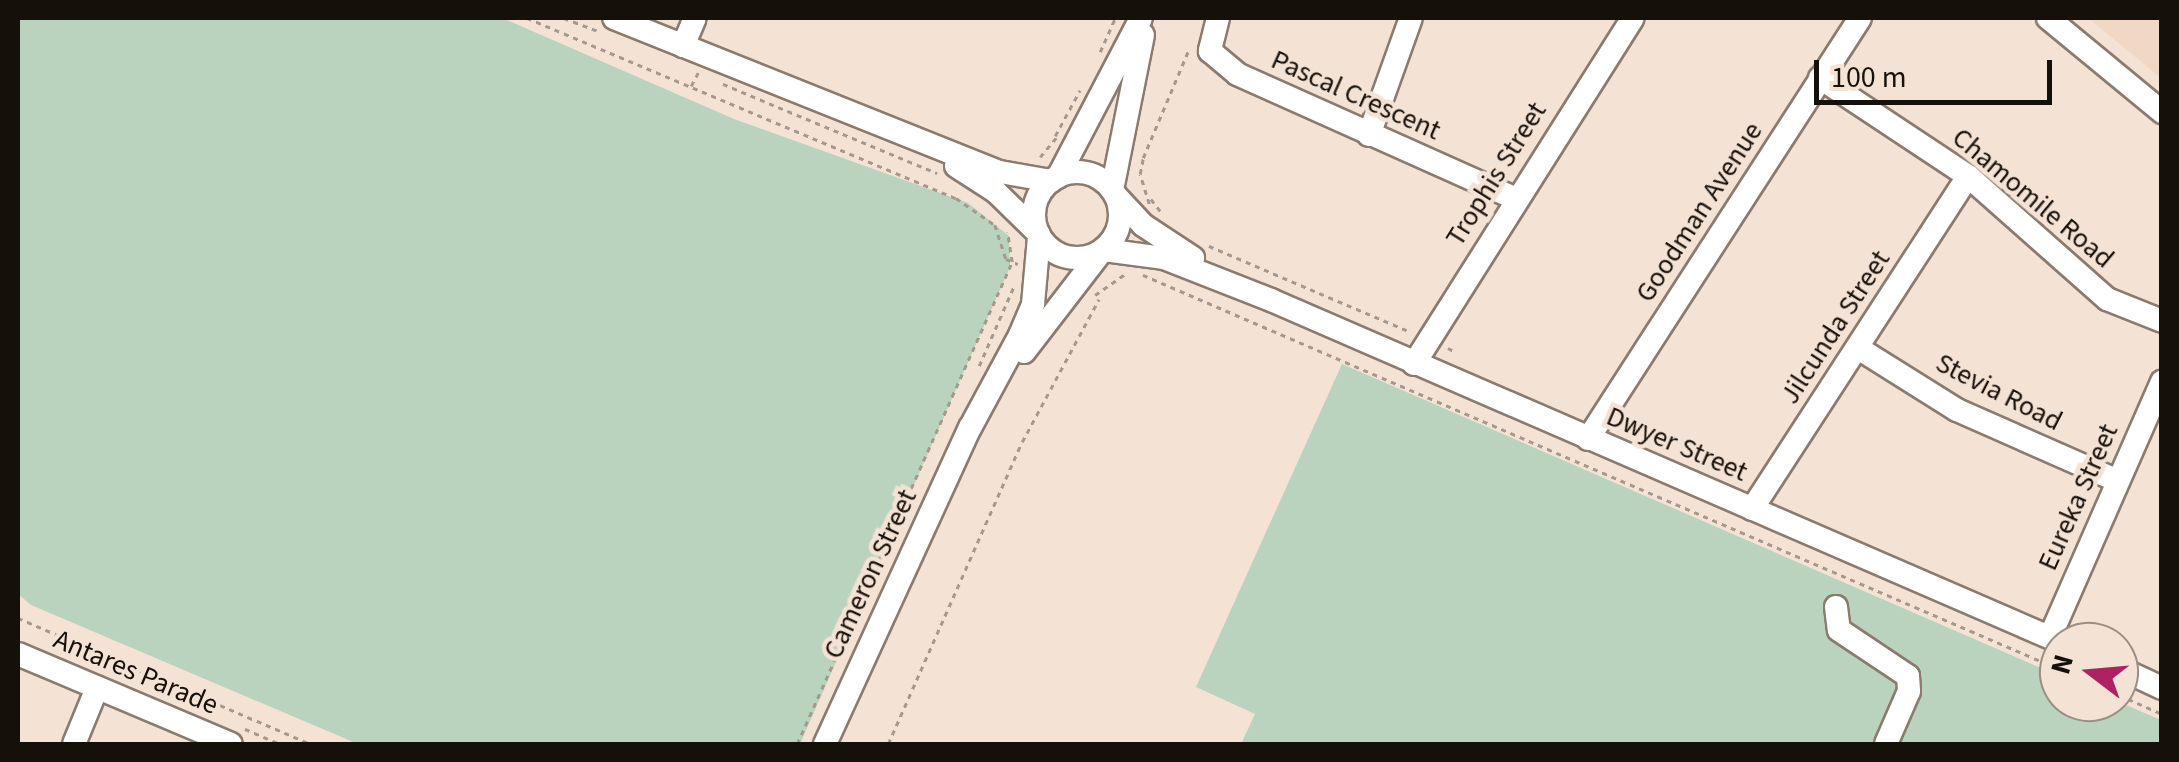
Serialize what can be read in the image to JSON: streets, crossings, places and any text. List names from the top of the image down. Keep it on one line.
{"streets":{"street":["Pascal Crescent","Trophis Street","Chamomile Road","Goodman Avenue","Jilcunda Street","Stevia Road","Dwyer Street","Eureka Street","Cameron Street","Antares Parade"]},"crossings":[["Pascal Crescent","Trophis Street"],["Trophis Street","Dwyer Street"],["Chamomile Road","Goodman Avenue"],["Chamomile Road","Jilcunda Street"],["Goodman Avenue","Dwyer Street"],["Jilcunda Street","Stevia Road"],["Jilcunda Street","Dwyer Street"],["Stevia Road","Eureka Street"],["Dwyer Street","Cameron Street"]],"scale_bar":"100 m","north":"left"}
